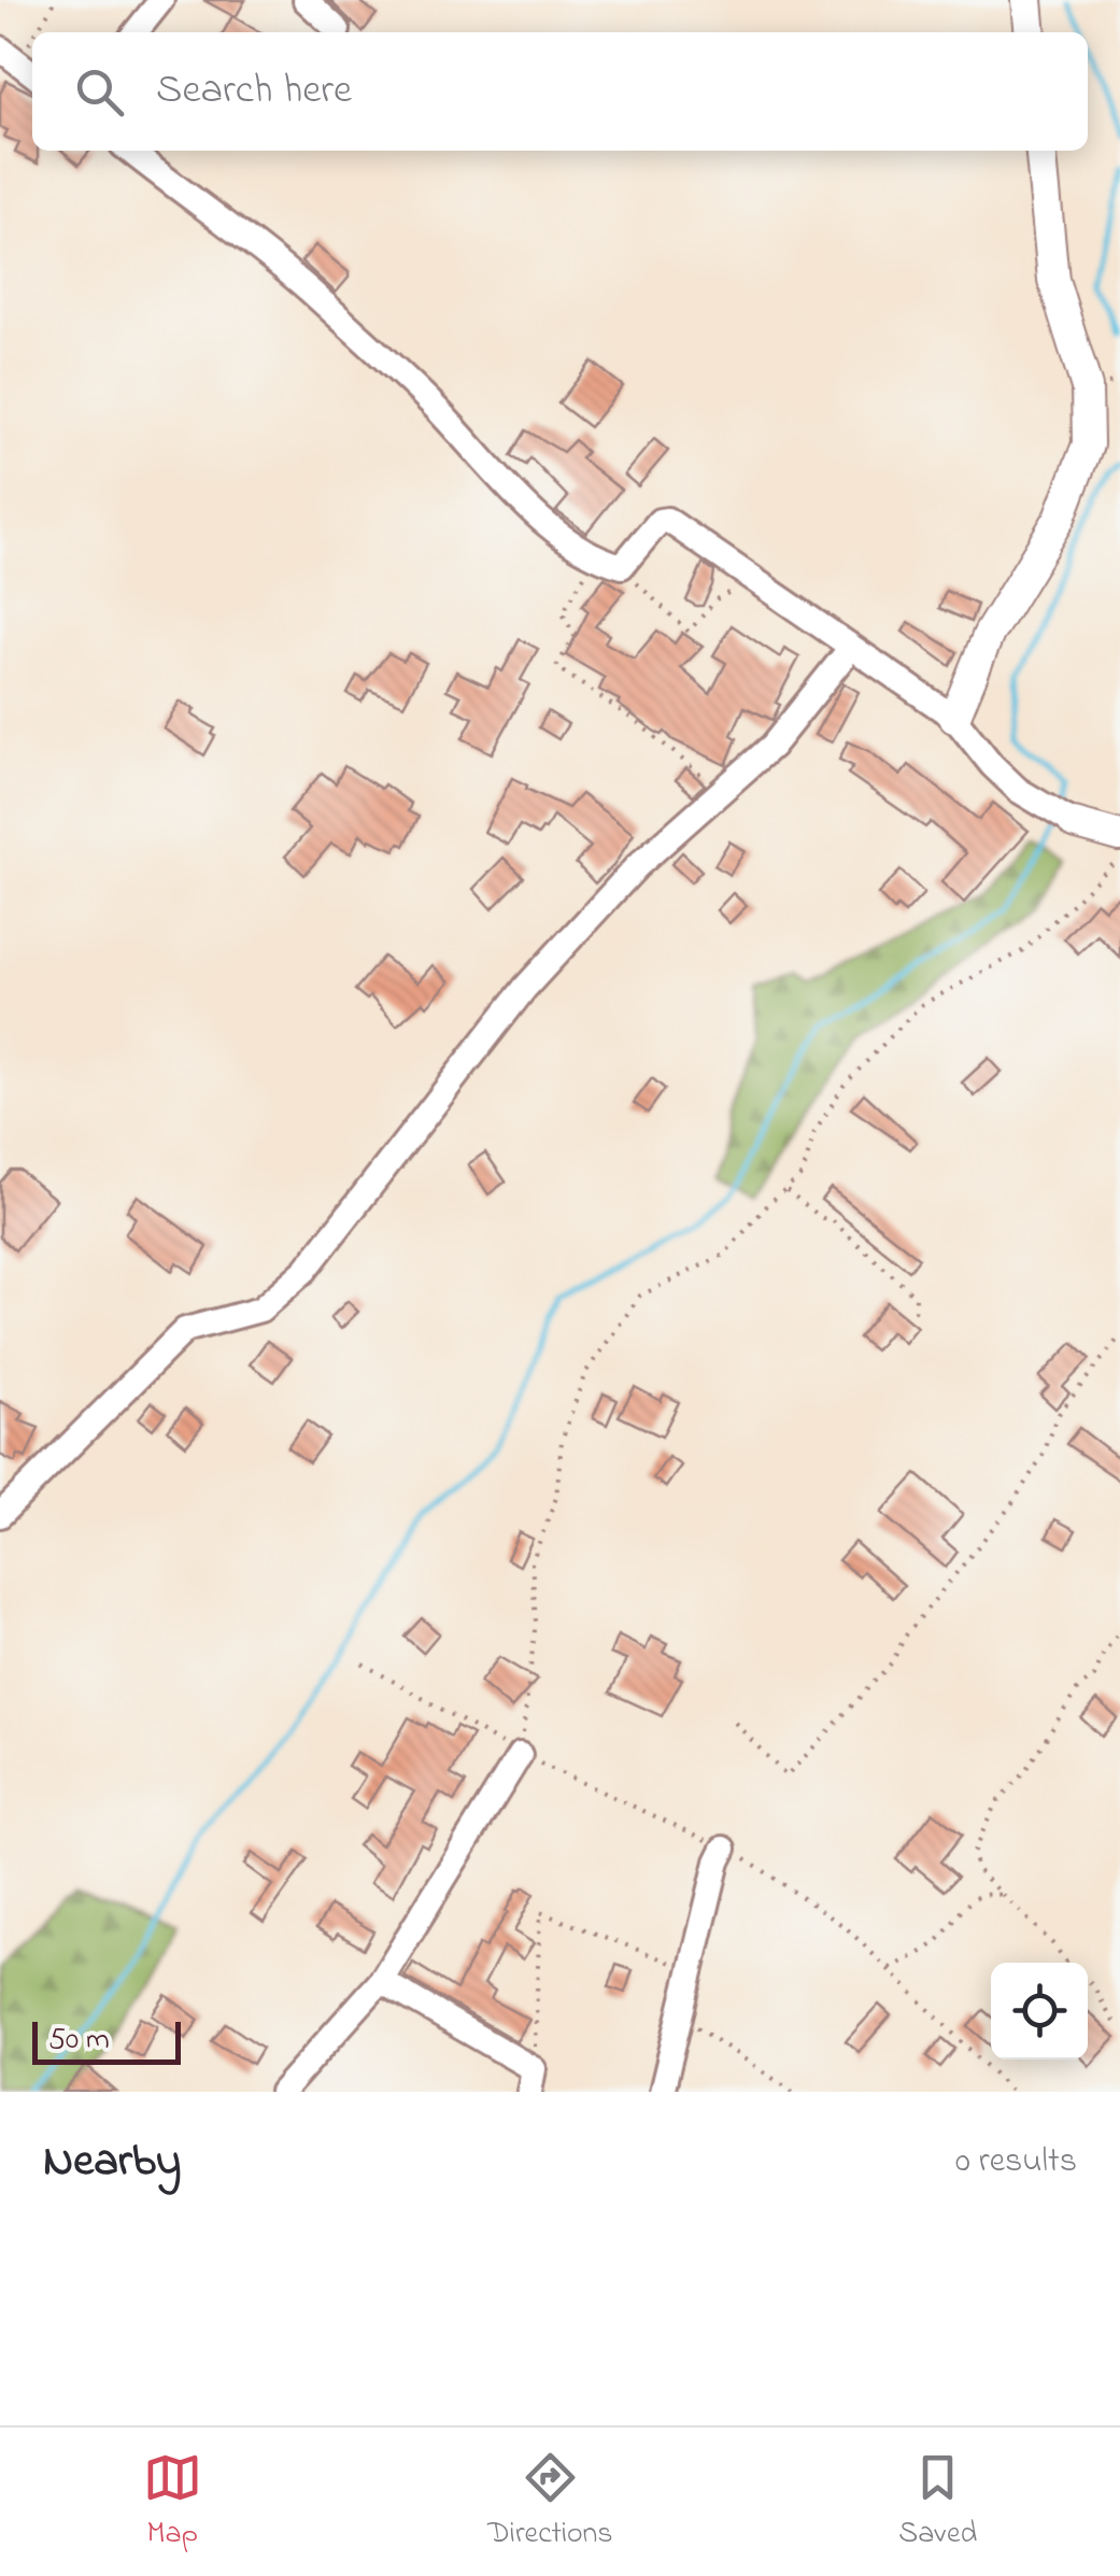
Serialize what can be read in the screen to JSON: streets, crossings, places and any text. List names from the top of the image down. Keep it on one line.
{"scale_bar":"50 m","page":{"search":"Search here","scale":"50 m","heading":["Nearby","0 results"],"nav":["Map","Directions","Saved"]}}
